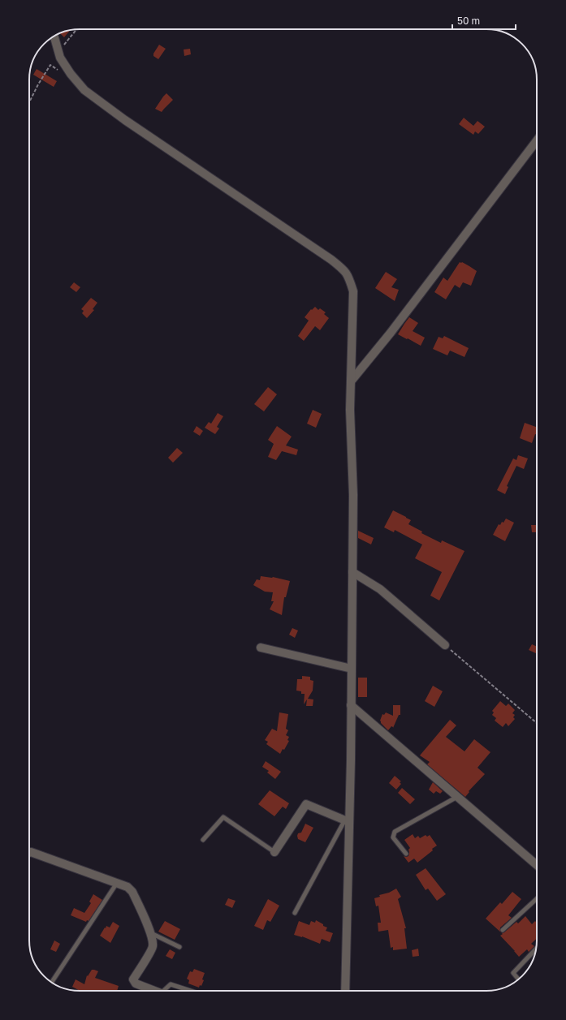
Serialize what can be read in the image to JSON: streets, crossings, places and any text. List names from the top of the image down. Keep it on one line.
{"scale_bar":"50 m"}
